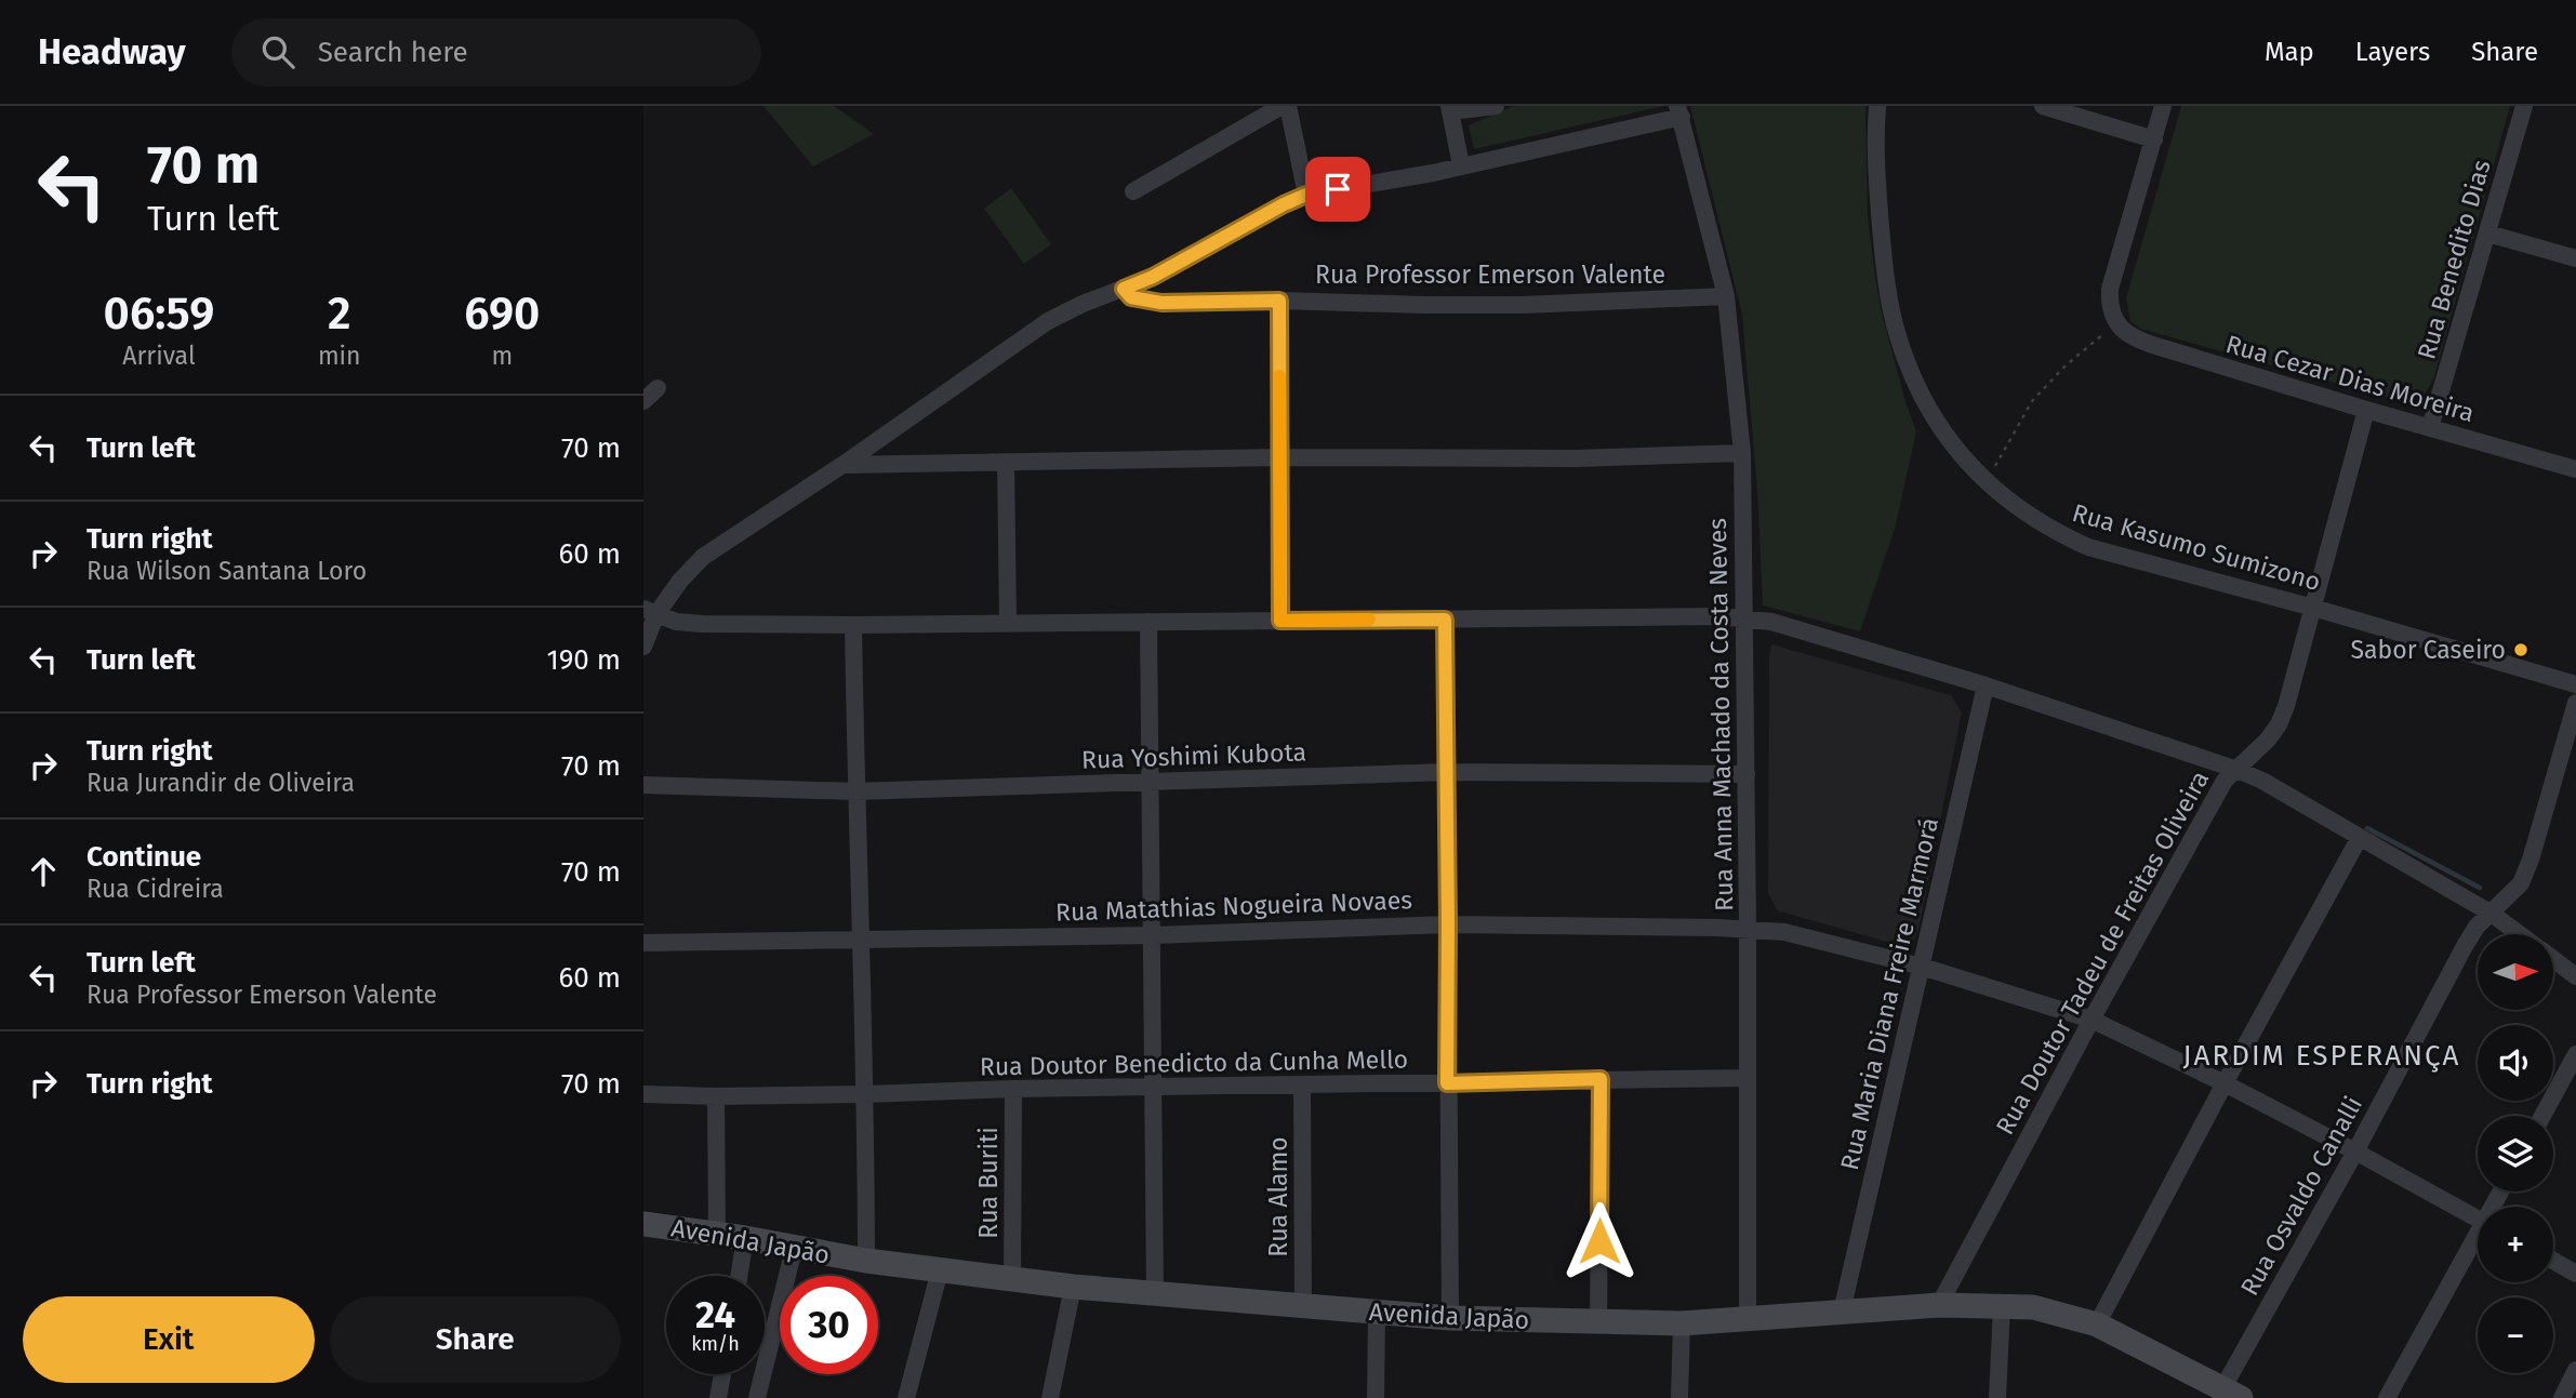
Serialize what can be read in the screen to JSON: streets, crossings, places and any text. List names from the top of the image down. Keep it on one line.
{"streets":{"main road":["Avenida Japão"],"street":["Rua Benedito Dias","Rua Professor Emerson Valente","Rua Cezar Dias Moreira","Rua Kasumo Sumizono","Rua Anna Machado da Costa Neves","Rua Yoshimi Kubota","Rua Matathias Nogueira Novaes","Rua Doutor Tadeu de Freitas Oliveira","Rua Maria Diana Freire Marmorá","Rua Doutor Benedicto da Cunha Mello","Rua Buriti","Rua Osvaldo Canalli","Rua Alamo"]},"crossings":[["Rua Benedito Dias","Rua Cezar Dias Moreira"],["Rua Professor Emerson Valente","Rua Anna Machado da Costa Neves"],["Rua Cezar Dias Moreira","Rua Doutor Tadeu de Freitas Oliveira"],["Rua Kasumo Sumizono","Rua Doutor Tadeu de Freitas Oliveira"],["Rua Anna Machado da Costa Neves","Rua Yoshimi Kubota"],["Rua Anna Machado da Costa Neves","Rua Matathias Nogueira Novaes"],["Rua Anna Machado da Costa Neves","Rua Doutor Benedicto da Cunha Mello"],["Rua Anna Machado da Costa Neves","Avenida Japão"],["Rua Matathias Nogueira Novaes","Rua Doutor Tadeu de Freitas Oliveira"],["Rua Matathias Nogueira Novaes","Rua Maria Diana Freire Marmorá"],["Rua Matathias Nogueira Novaes","Rua Osvaldo Canalli"],["Rua Doutor Tadeu de Freitas Oliveira","Avenida Japão"],["Rua Maria Diana Freire Marmorá","Avenida Japão"],["Rua Doutor Benedicto da Cunha Mello","Rua Buriti"],["Rua Doutor Benedicto da Cunha Mello","Rua Alamo"],["Rua Buriti","Avenida Japão"],["Rua Osvaldo Canalli","Avenida Japão"],["Rua Alamo","Avenida Japão"]],"districts":["JARDIM ESPERANÇA"],"places":["Sabor Caseiro"],"north":"right","page":{"header":"Headway","search":"Search here","nav":["Map","Layers","Share"],"turn":["70 m","Turn left"],"eta":["06:59","Arrival","2","min","690","m"],"list":[{"name":"Turn left","value":"70 m"},{"name":"Turn right","note":"Rua Wilson Santana Loro","value":"60 m"},{"name":"Turn left","value":"190 m"},{"name":"Turn right","note":"Rua Jurandir de Oliveira","value":"70 m"},{"name":"Continue","note":"Rua Cidreira","value":"70 m"},{"name":"Turn left","note":"Rua Professor Emerson Valente","value":"60 m"},{"name":"Turn right","value":"70 m"}],"map_buttons":["+","−"],"speed":"24 km/h","limit":"30","buttons":["Exit","Share"]}}
